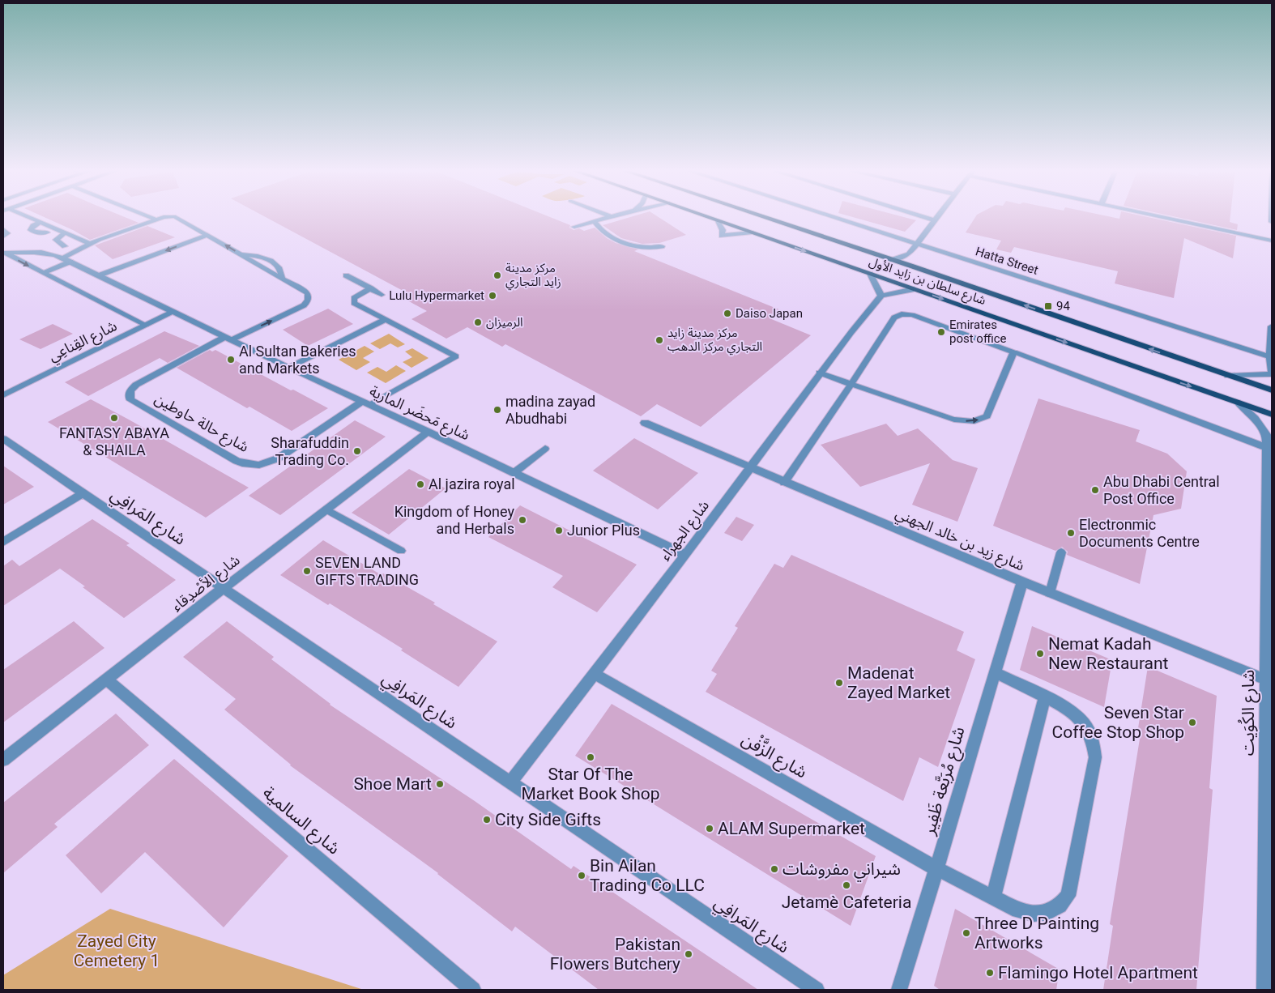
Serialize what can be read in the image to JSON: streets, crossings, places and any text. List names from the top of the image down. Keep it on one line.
{"streets":{"main road":["شارع سلطان بن زايد الأول"],"street":["Hatta Street","شارع القِناعِي","شارع مَحضَر المارية","شارع حالة حاوطين","شارع المَرافِي","شارع الجهراء","شارع زيد بن خالد الجهني","شارع الأصْدِقاء","شارع الكُوَيت","شارع الزَّفْن","شارع مُرَبَّعة ظَفِير","شارع السالمية"]},"crossings":[["شارع القِناعِي","شارع مَحضَر المارية"],["شارع مَحضَر المارية","شارع حالة حاوطين"],["شارع مَحضَر المارية","شارع الجهراء"],["شارع مَحضَر المارية","شارع الأصْدِقاء"],["شارع المَرافِي","شارع الجهراء"],["شارع المَرافِي","شارع الأصْدِقاء"],["شارع الجهراء","شارع زيد بن خالد الجهني"],["شارع الجهراء","شارع الزَّفْن"],["شارع زيد بن خالد الجهني","شارع الكُوَيت"],["شارع زيد بن خالد الجهني","شارع مُرَبَّعة ظَفِير"],["شارع الأصْدِقاء","شارع السالمية"],["شارع الزَّفْن","شارع مُرَبَّعة ظَفِير"]],"parks":["Zayed City Cemetery 1"],"places":{"other":["مركز مدينة زايد التجاري","Lulu Hypermarket","Daiso Japan","الرميزان","Emirates post office","مركز مدينة زايد التجاري مركز الدهب","Al Sultan Bakeries and Markets","madina zayad Abudhabi","FANTASY ABAYA & SHAILA","Sharafuddin Trading Co.","Al jazira royal","Abu Dhabi Central Post Office","Kingdom of Honey and Herbals","Junior Plus","Electronmic Documents Centre","SEVEN LAND GIFTS TRADING","Nemat Kadah New Restaurant","Madenat Zayed Market","Seven Star Coffee Stop Shop","Star Of The Market Book Shop","Shoe Mart","City Side Gifts","ALAM Supermarket","شيراني مفروشات","Bin Ailan Trading Co LLC","Jetamè Cafeteria","Three D Painting Artworks","Pakistan Flowers Butchery","Flamingo Hotel Apartment"],"transit":["94"]}}
